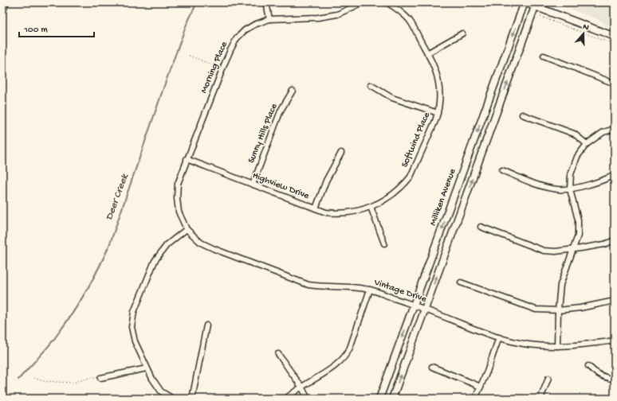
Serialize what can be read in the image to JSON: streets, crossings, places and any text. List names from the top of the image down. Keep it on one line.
{"streets":{"main road":["Milliken Avenue"],"street":["Morning Place","Sunny Hills Place","Softwind Place","Highview Drive","Vintage Drive"]},"crossings":[["Morning Place","Highview Drive"],["Morning Place","Vintage Drive"],["Sunny Hills Place","Highview Drive"],["Softwind Place","Highview Drive"],["Milliken Avenue","Vintage Drive"]],"water":["Deer Creek"],"scale_bar":"100 m","north":"top"}
